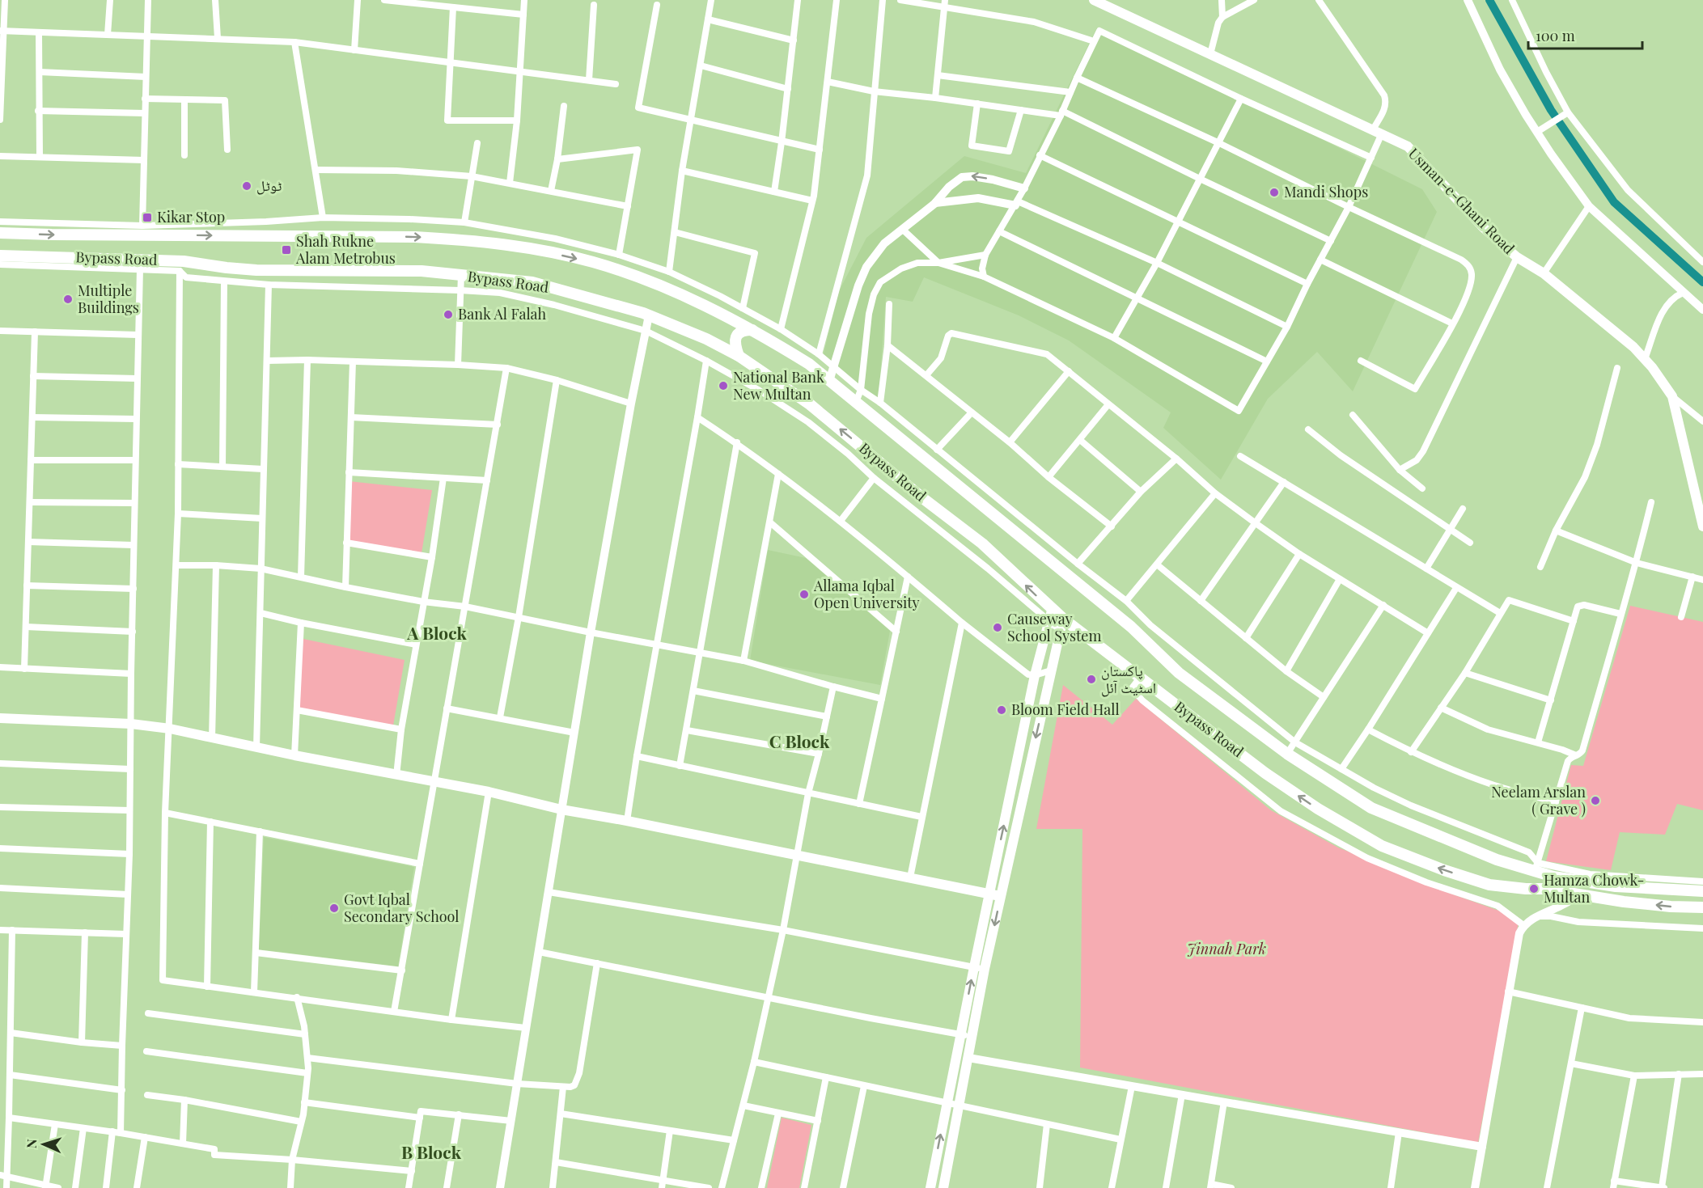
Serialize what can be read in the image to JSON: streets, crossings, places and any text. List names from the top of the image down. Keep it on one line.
{"streets":{"main road":["Usman-e-Ghani Road","Bypass Road"]},"districts":["A Block","C Block","B Block"],"parks":["Jinnah Park"],"places":{"other":["ٹوٹل","Mandi Shops","Multiple Buildings","Bank Al Falah","National Bank New Multan","Allama Iqbal Open University","Causeway School System","پاکستان اسٹیٹ آئل","Bloom Field Hall","Neelam Arslan ( Grave )","Hamza Chowk- Multan","Govt Iqbal Secondary School"],"transit":["Kikar Stop","Shah Rukne Alam Metrobus"]},"scale_bar":"100 m","north":"left"}
